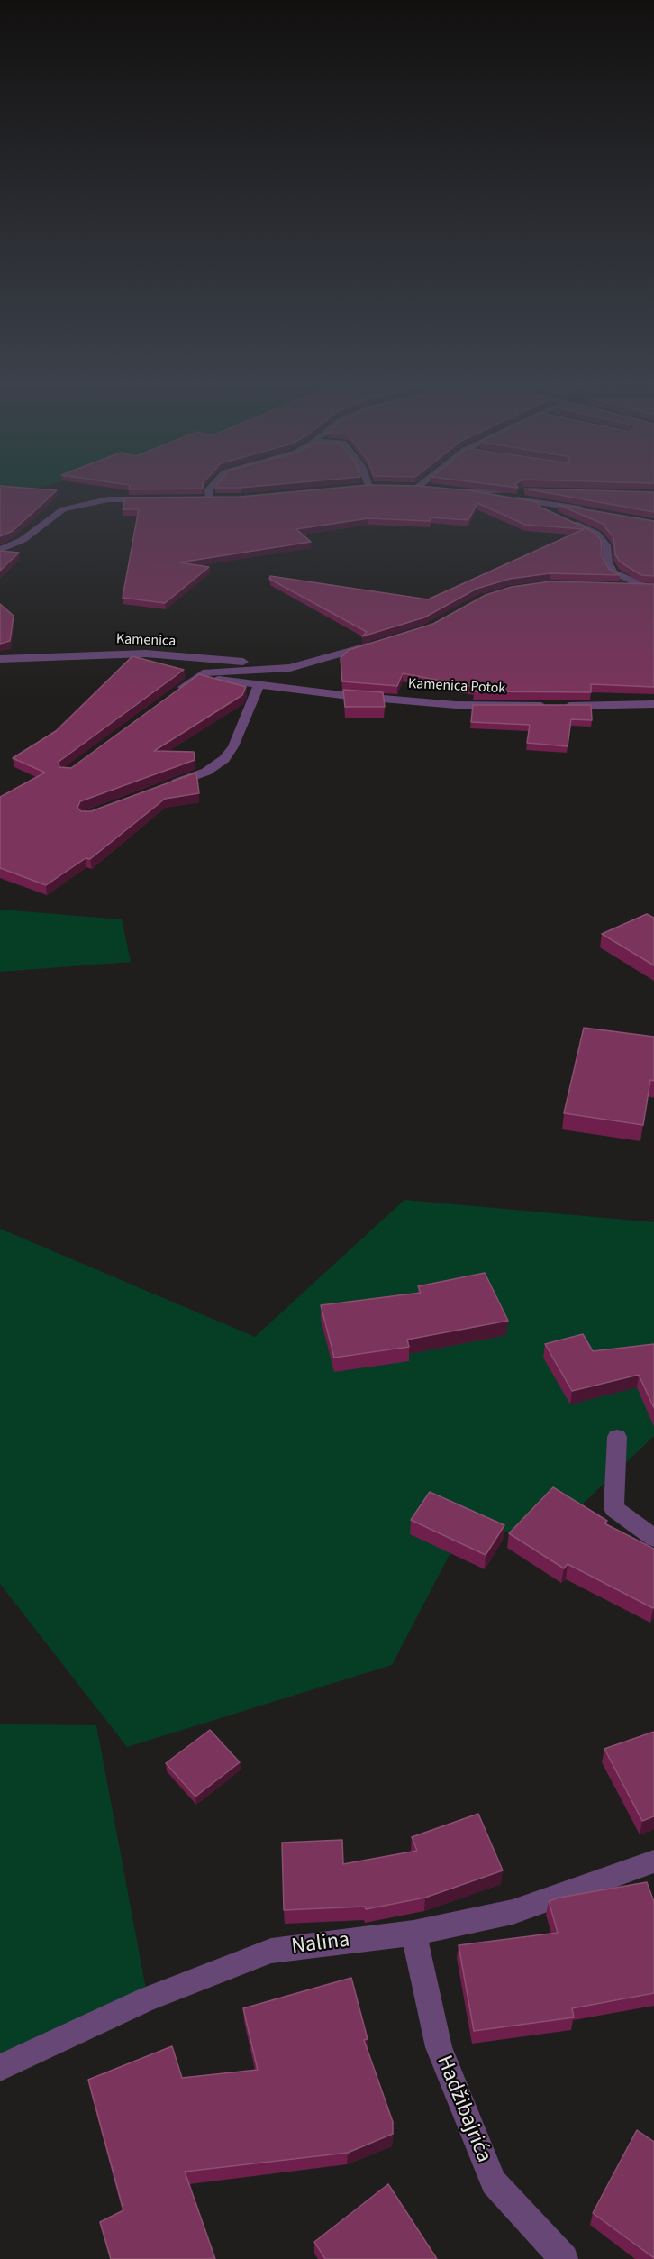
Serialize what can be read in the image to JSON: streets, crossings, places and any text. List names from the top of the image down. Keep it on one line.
{"streets":{"street":["Kamenica","Kamenica Potok","Nalina","Hadžibajrića"]},"crossings":[["Kamenica","Kamenica Potok"],["Nalina","Hadžibajrića"]]}
